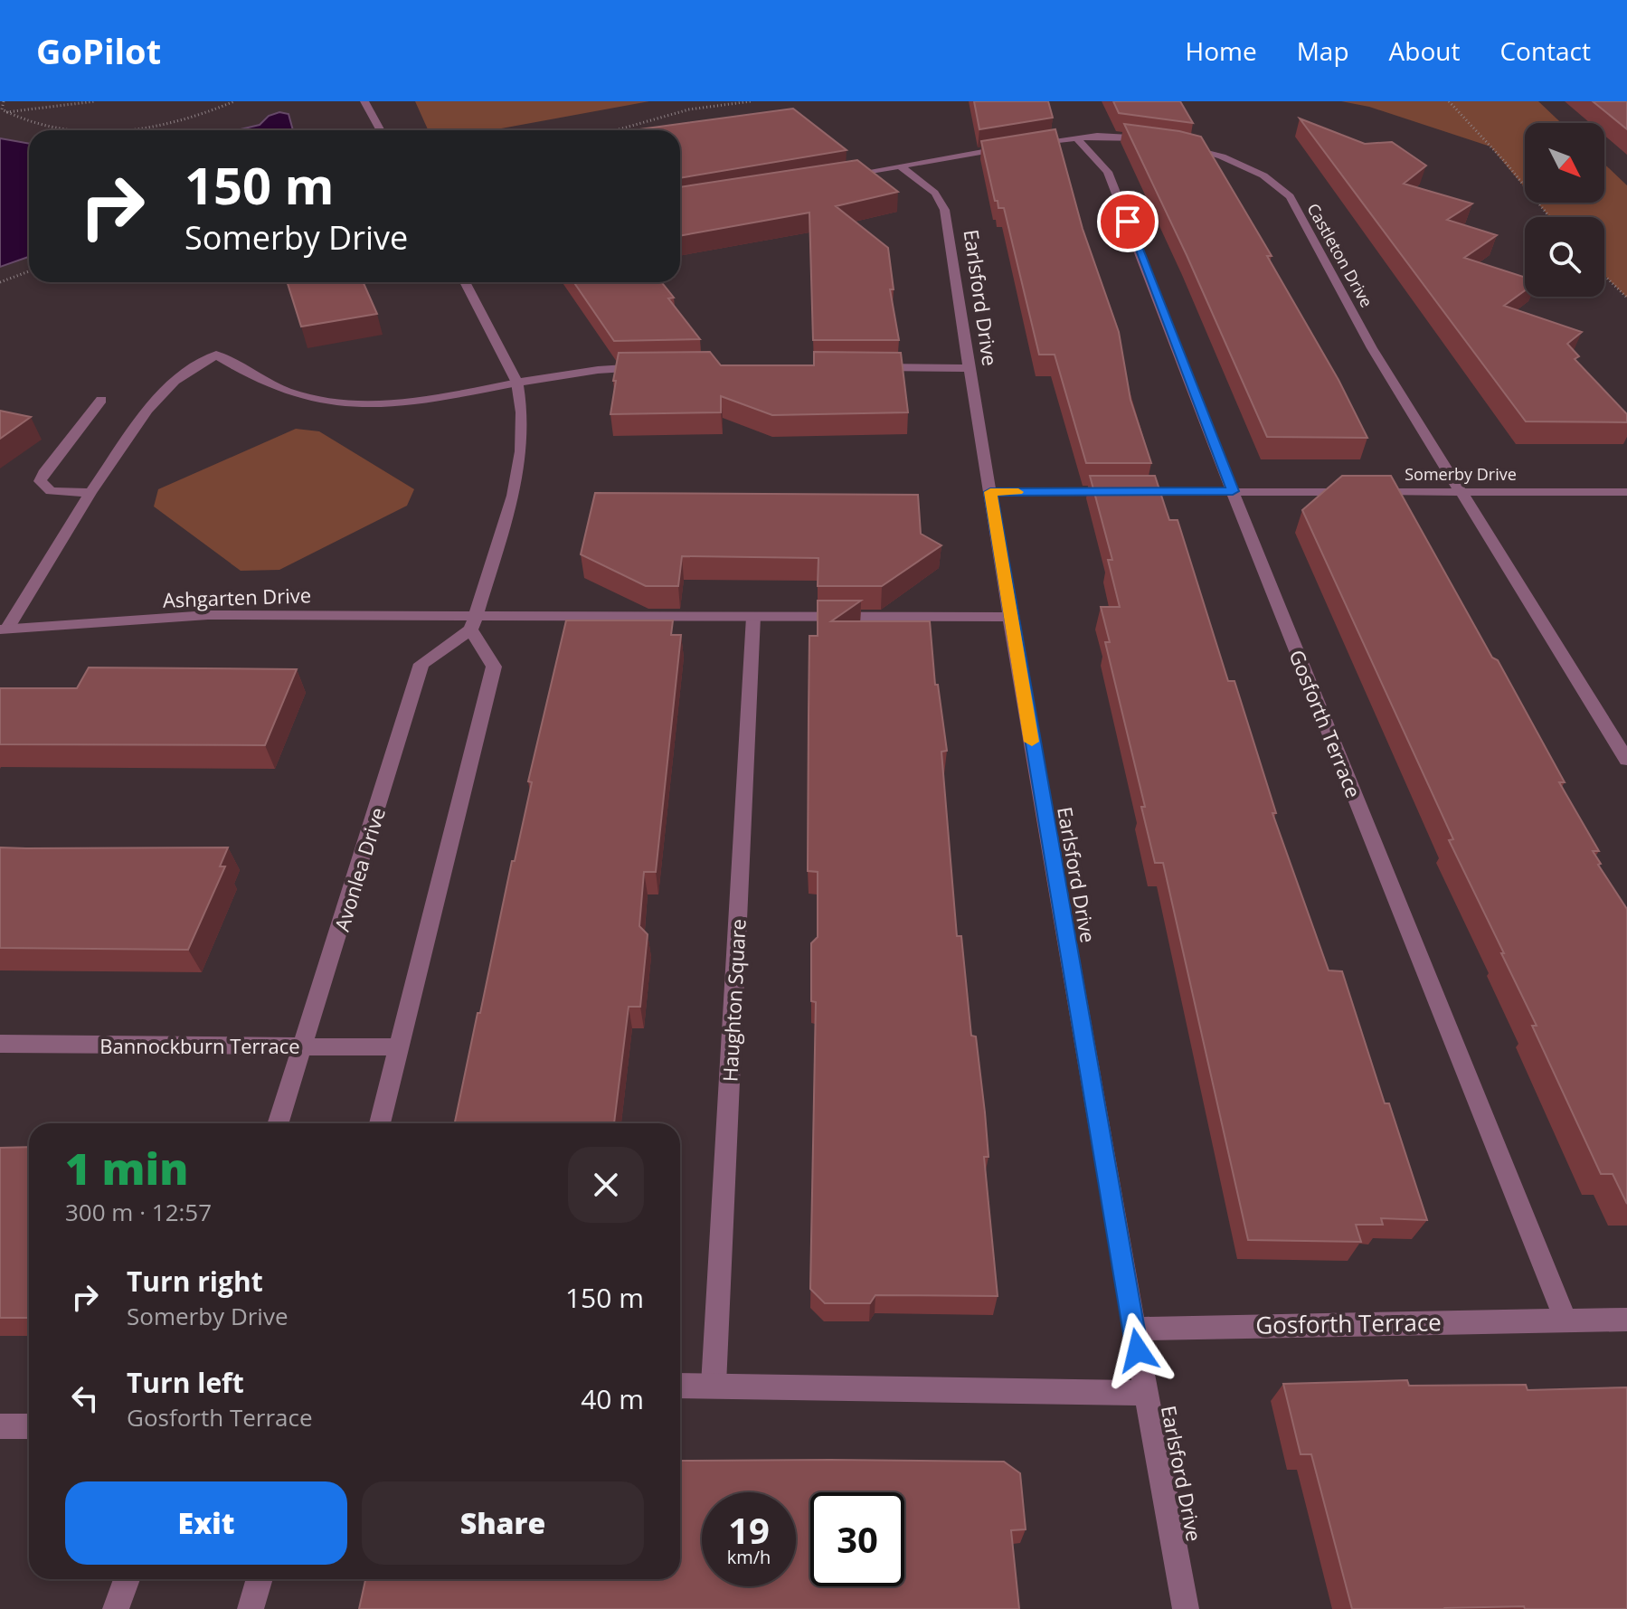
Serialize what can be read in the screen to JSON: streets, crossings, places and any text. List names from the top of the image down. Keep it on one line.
{"streets":{"street":["Castleton Drive","Earlsford Drive","Somerby Drive","Ashgarten Drive","Gosforth Terrace","Avonlea Drive","Haughton Square","Bannockburn Terrace"]},"crossings":[["Castleton Drive","Somerby Drive"],["Castleton Drive","Gosforth Terrace"],["Earlsford Drive","Somerby Drive"],["Earlsford Drive","Gosforth Terrace"],["Somerby Drive","Gosforth Terrace"],["Ashgarten Drive","Avonlea Drive"],["Avonlea Drive","Bannockburn Terrace"]],"north":"bottom right","page":{"header":"GoPilot","nav":["Home","Map","About","Contact"],"turn":["150 m","Somerby Drive"],"heading":["1 min","300 m · 12:57"],"list":[{"name":"Turn right","note":"Somerby Drive","value":"150 m"},{"name":"Turn left","note":"Gosforth Terrace","value":"40 m"}],"buttons":["Exit","Share"],"speed":"19 km/h","limit":"30"}}
